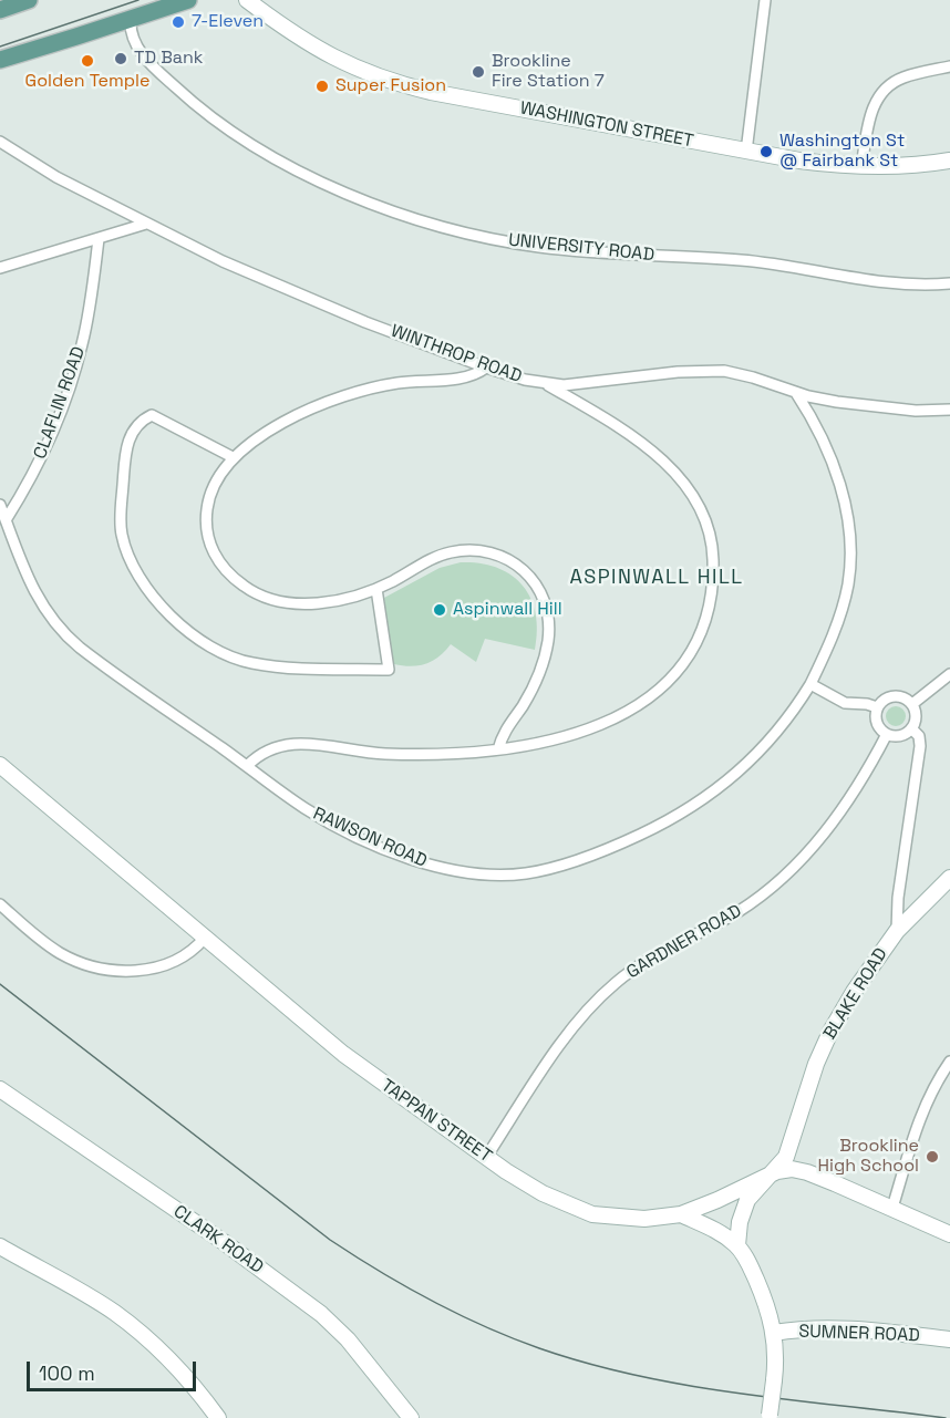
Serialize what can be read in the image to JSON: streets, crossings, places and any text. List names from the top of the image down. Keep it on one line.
{"streets":{"street":["WASHINGTON STREET","UNIVERSITY ROAD","WINTHROP ROAD","CLAFLIN ROAD","RAWSON ROAD","GARDNER ROAD","BLAKE ROAD","TAPPAN STREET","CLARK ROAD","SUMNER ROAD"]},"crossings":[["WINTHROP ROAD","RAWSON ROAD"],["CLAFLIN ROAD","RAWSON ROAD"],["GARDNER ROAD","BLAKE ROAD"],["GARDNER ROAD","TAPPAN STREET"],["BLAKE ROAD","TAPPAN STREET"]],"districts":["ASPINWALL HILL"],"places":["7-Eleven","TD Bank","Golden Temple","Brookline Fire Station 7","Super Fusion","Washington St @ Fairbank St","Aspinwall Hill","Brookline High School"],"scale_bar":"100 m"}
